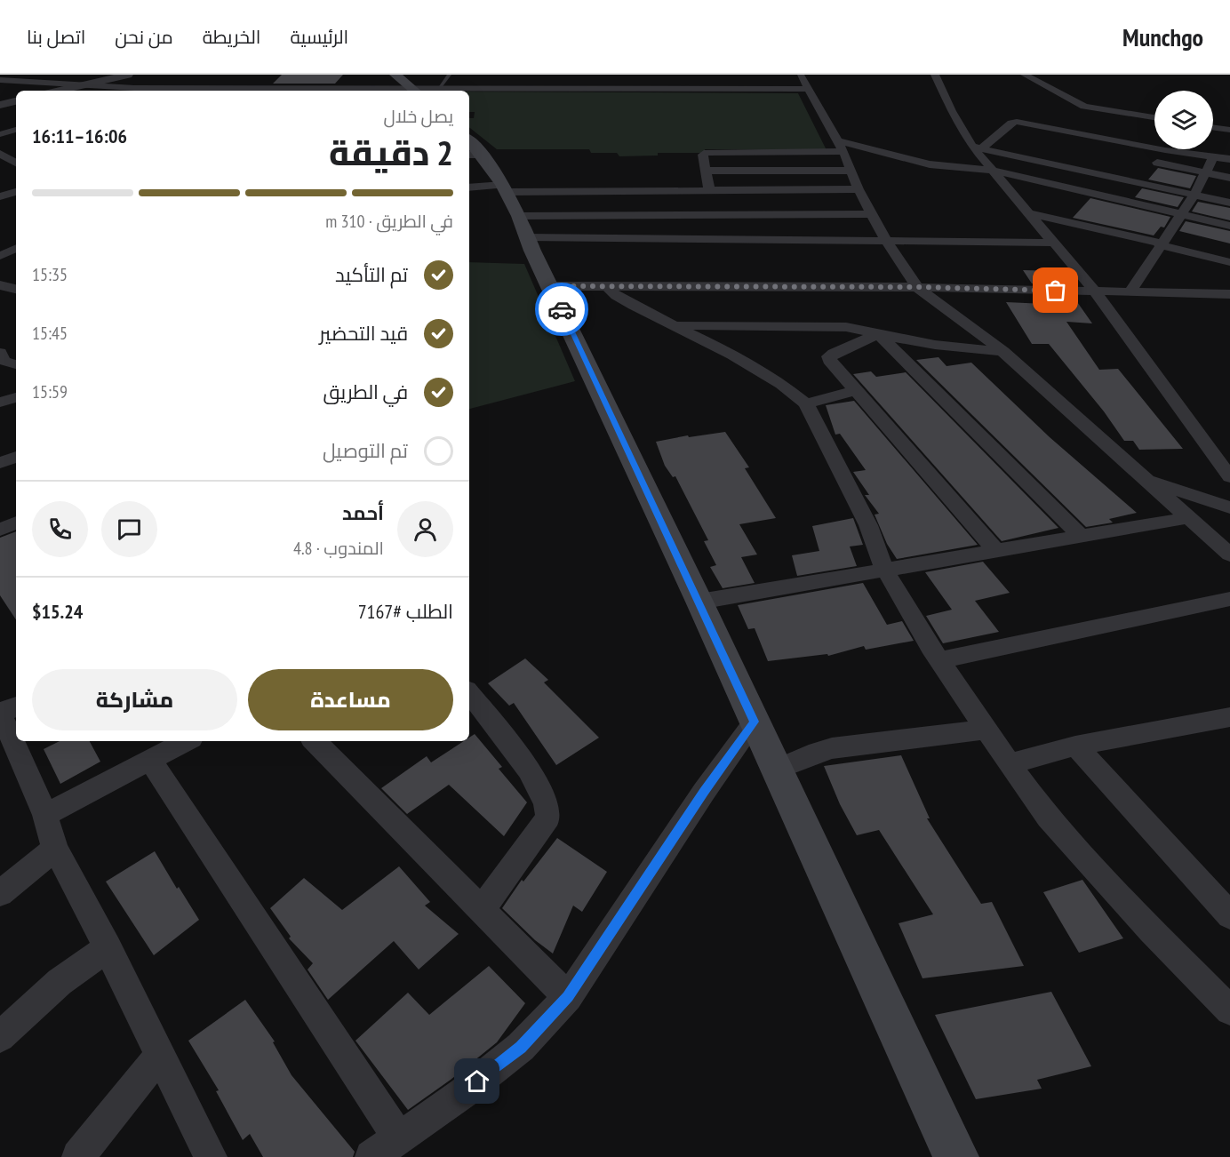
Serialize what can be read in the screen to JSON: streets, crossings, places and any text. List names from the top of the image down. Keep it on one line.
{"page":{"header":"Munchgo","nav":["الرئيسية","الخريطة","من نحن","اتصل بنا"],"heading":["2 دقيقة","يصل خلال","16:06–16:11"],"panel":["أحمد","المندوب · 4.8","الطلب #7167","$15.24"],"bar":"في الطريق · 310 m","list":[["تم التأكيد","15:35"],["قيد التحضير","15:45"],["في الطريق","15:59"],"تم التوصيل"],"buttons":["مساعدة","مشاركة"]}}
